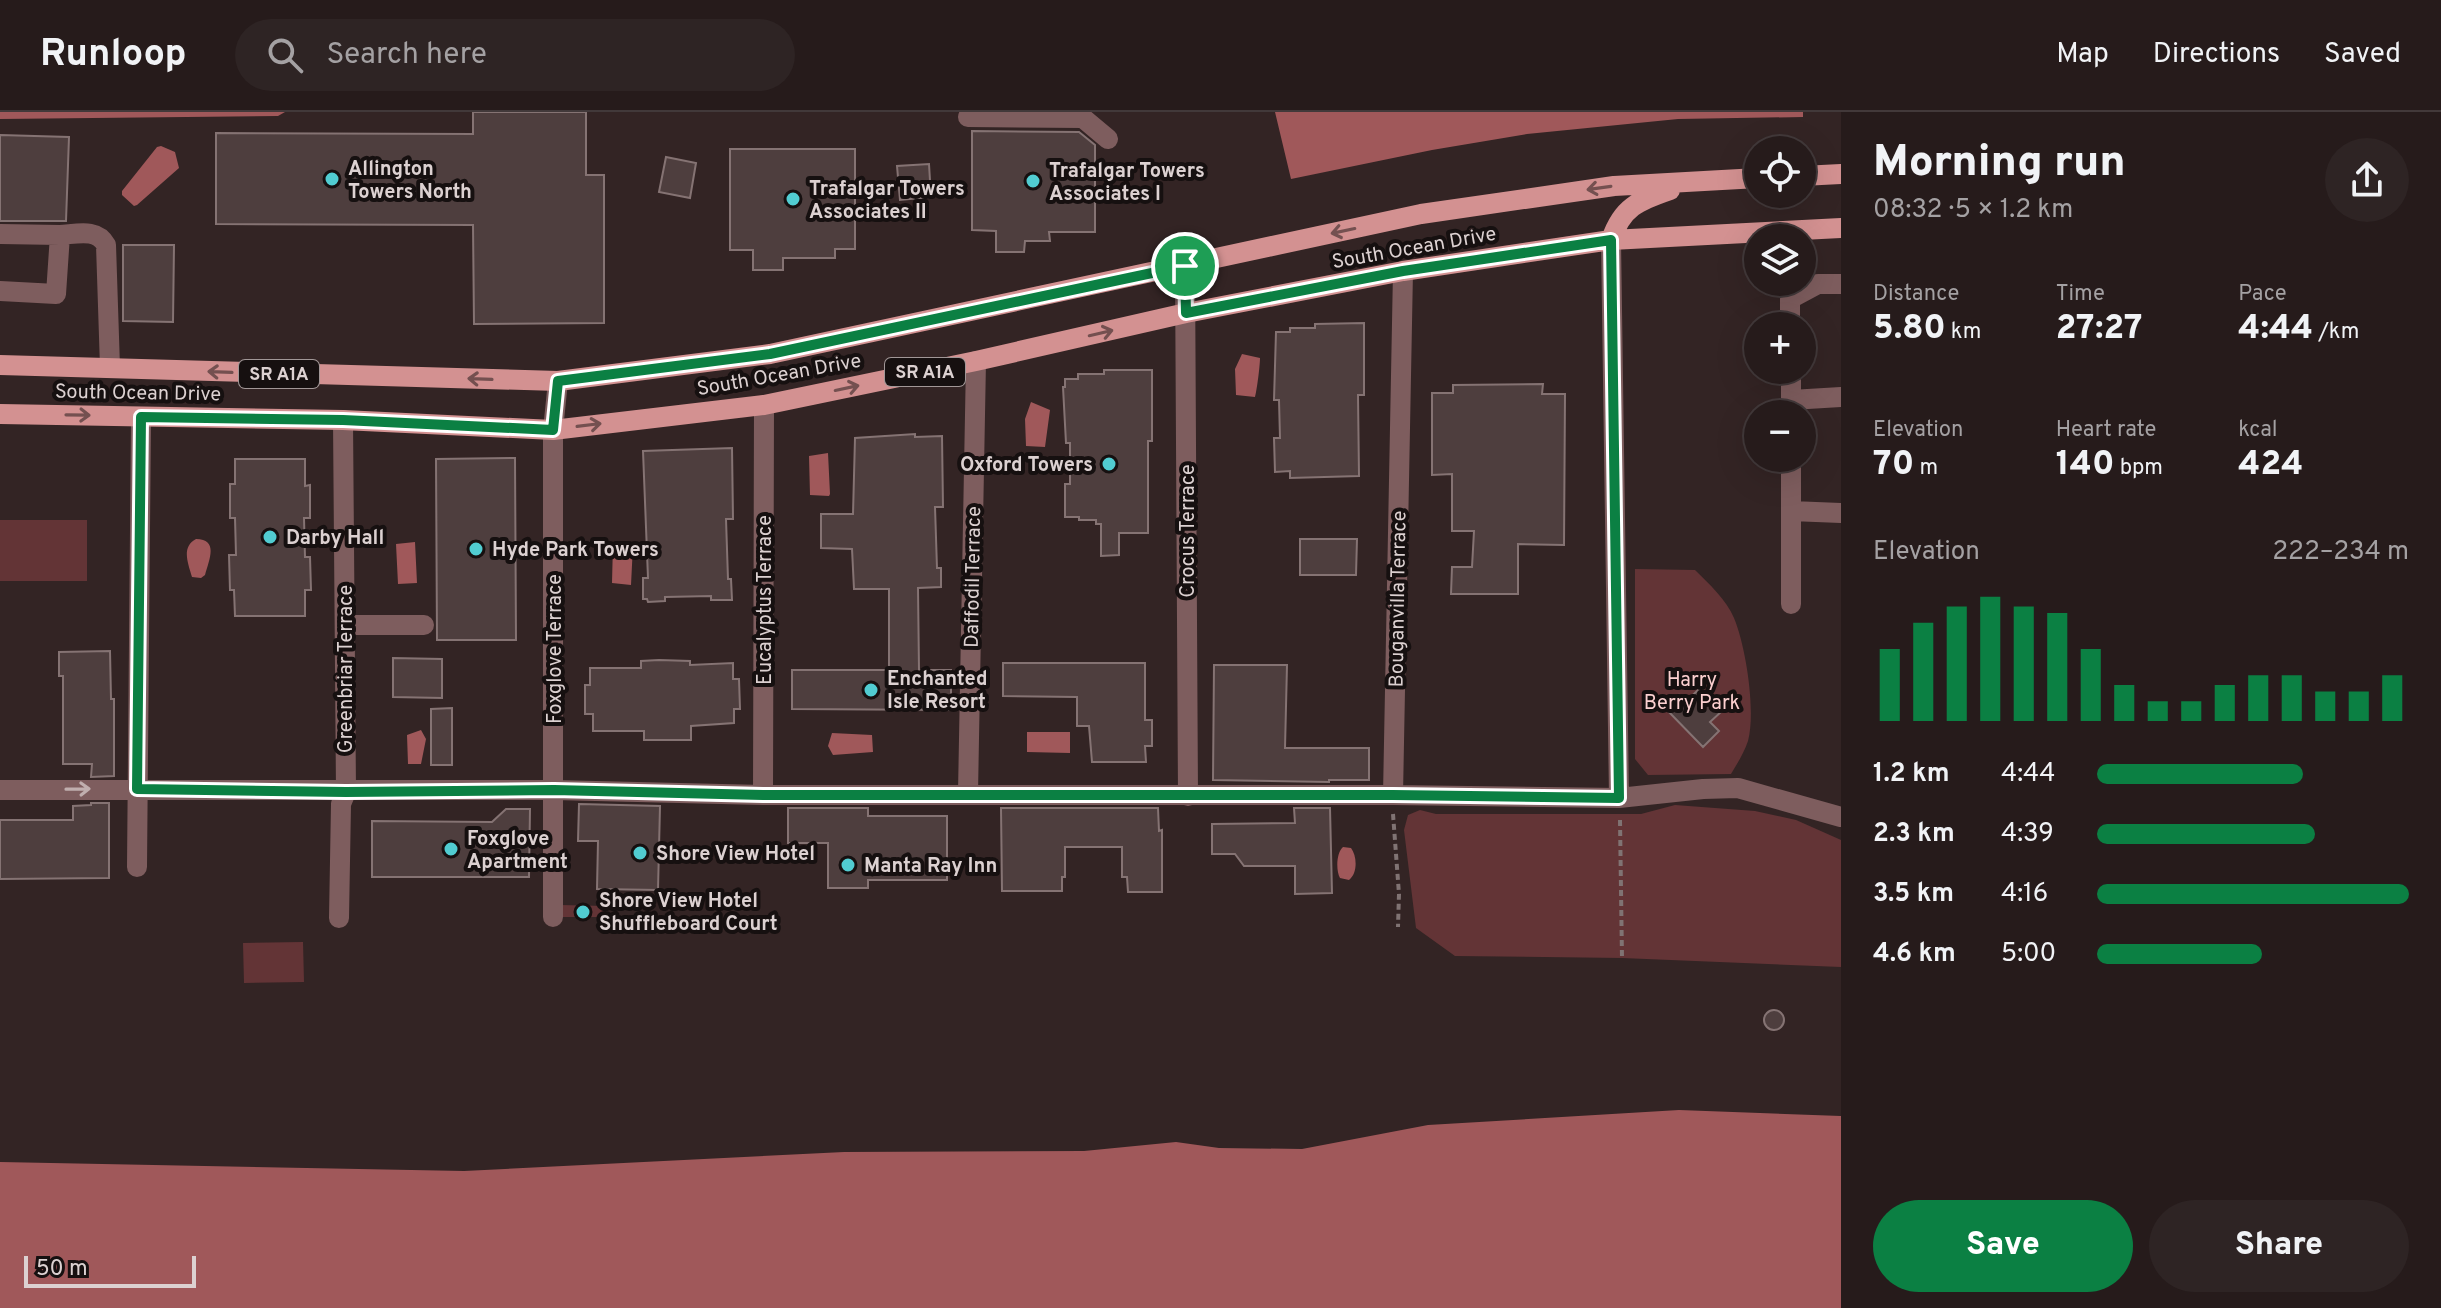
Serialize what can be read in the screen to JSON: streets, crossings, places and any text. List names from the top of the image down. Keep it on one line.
{"streets":{"main road":["South Ocean Drive","SR A1A"],"street":["Crocus Terrace","Daffodil Terrace","Bouganvilla Terrace","Eucalyptus Terrace","Foxglove Terrace","Greenbriar Terrace"]},"crossings":[["South Ocean Drive","Crocus Terrace"],["South Ocean Drive","Daffodil Terrace"],["South Ocean Drive","Bouganvilla Terrace"],["South Ocean Drive","Eucalyptus Terrace"],["South Ocean Drive","Foxglove Terrace"],["South Ocean Drive","Greenbriar Terrace"]],"parks":["Harry Berry Park"],"places":["Allington Towers North","Trafalgar Towers Associates I","Trafalgar Towers Associates II","Oxford Towers","Darby Hall","Hyde Park Towers","Enchanted Isle Resort","Foxglove Apartment","Shore View Hotel","Manta Ray Inn","Shore View Hotel Shuffleboard Court"],"scale_bar":"50 m","page":{"header":"Runloop","search":"Search here","nav":["Map","Directions","Saved"],"heading":["Morning run","08:32 · 5 × 1.2 km"],"map_buttons":["+","−"],"stats":[["Distance","5.80 km"],["Time","27:27"],["Pace","4:44 /km"],["Elevation","70 m"],["Heart rate","140 bpm"],["kcal","424"]],"chart":["Elevation","222–234 m"],"list":[{"name":"1.2 km","note":"4:44"},{"name":"2.3 km","note":"4:39"},{"name":"3.5 km","note":"4:16"},{"name":"4.6 km","note":"5:00"}],"buttons":["Save","Share"],"scale":"50 m"}}
